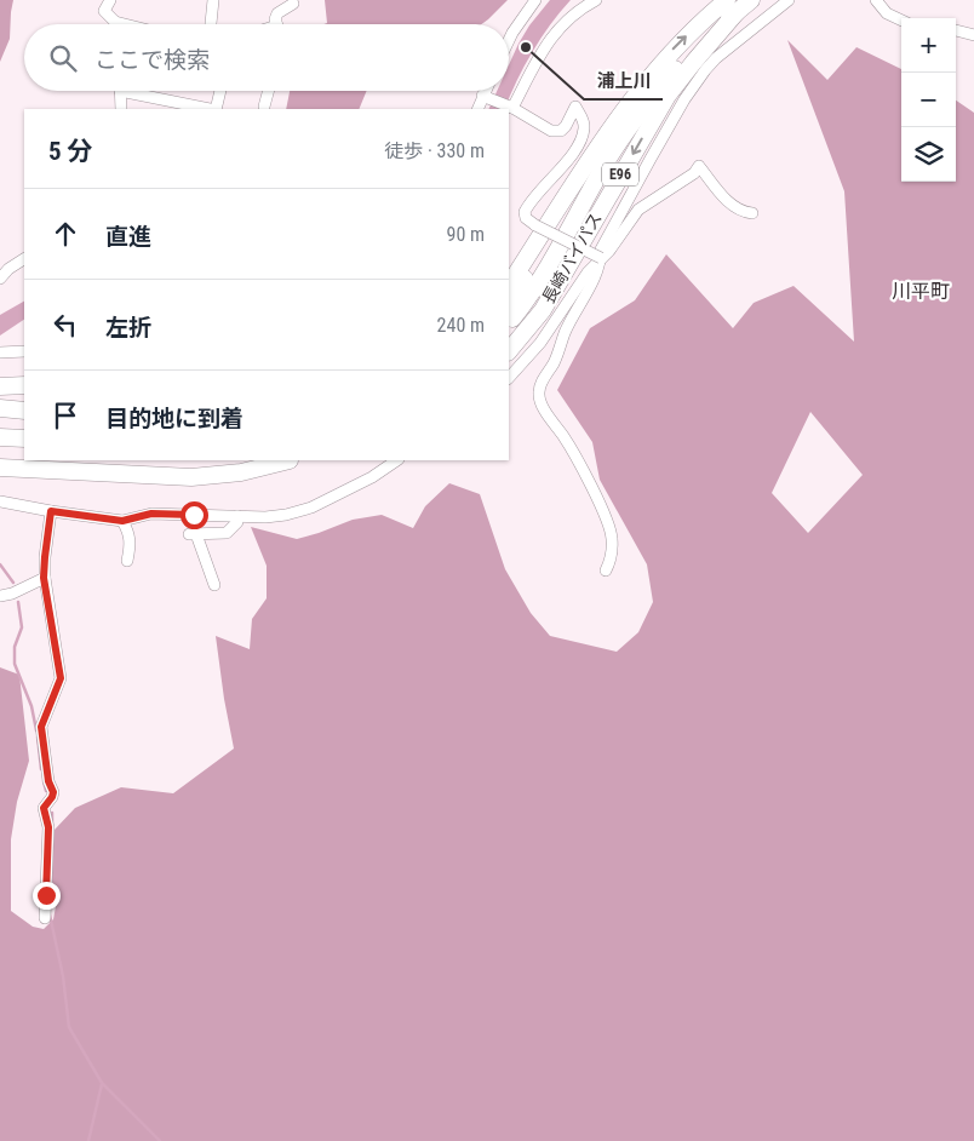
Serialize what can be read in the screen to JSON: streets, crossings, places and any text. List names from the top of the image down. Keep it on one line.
{"streets":{"highway":["E96","長崎バイパス"]},"districts":["川平町"],"places":["浦上川"],"page":{"map_buttons":["+","−"],"search":"ここで検索","heading":["5 分","徒歩 · 330 m"],"list":[["直進","90 m"],["左折","240 m"],"目的地に到着"]}}
